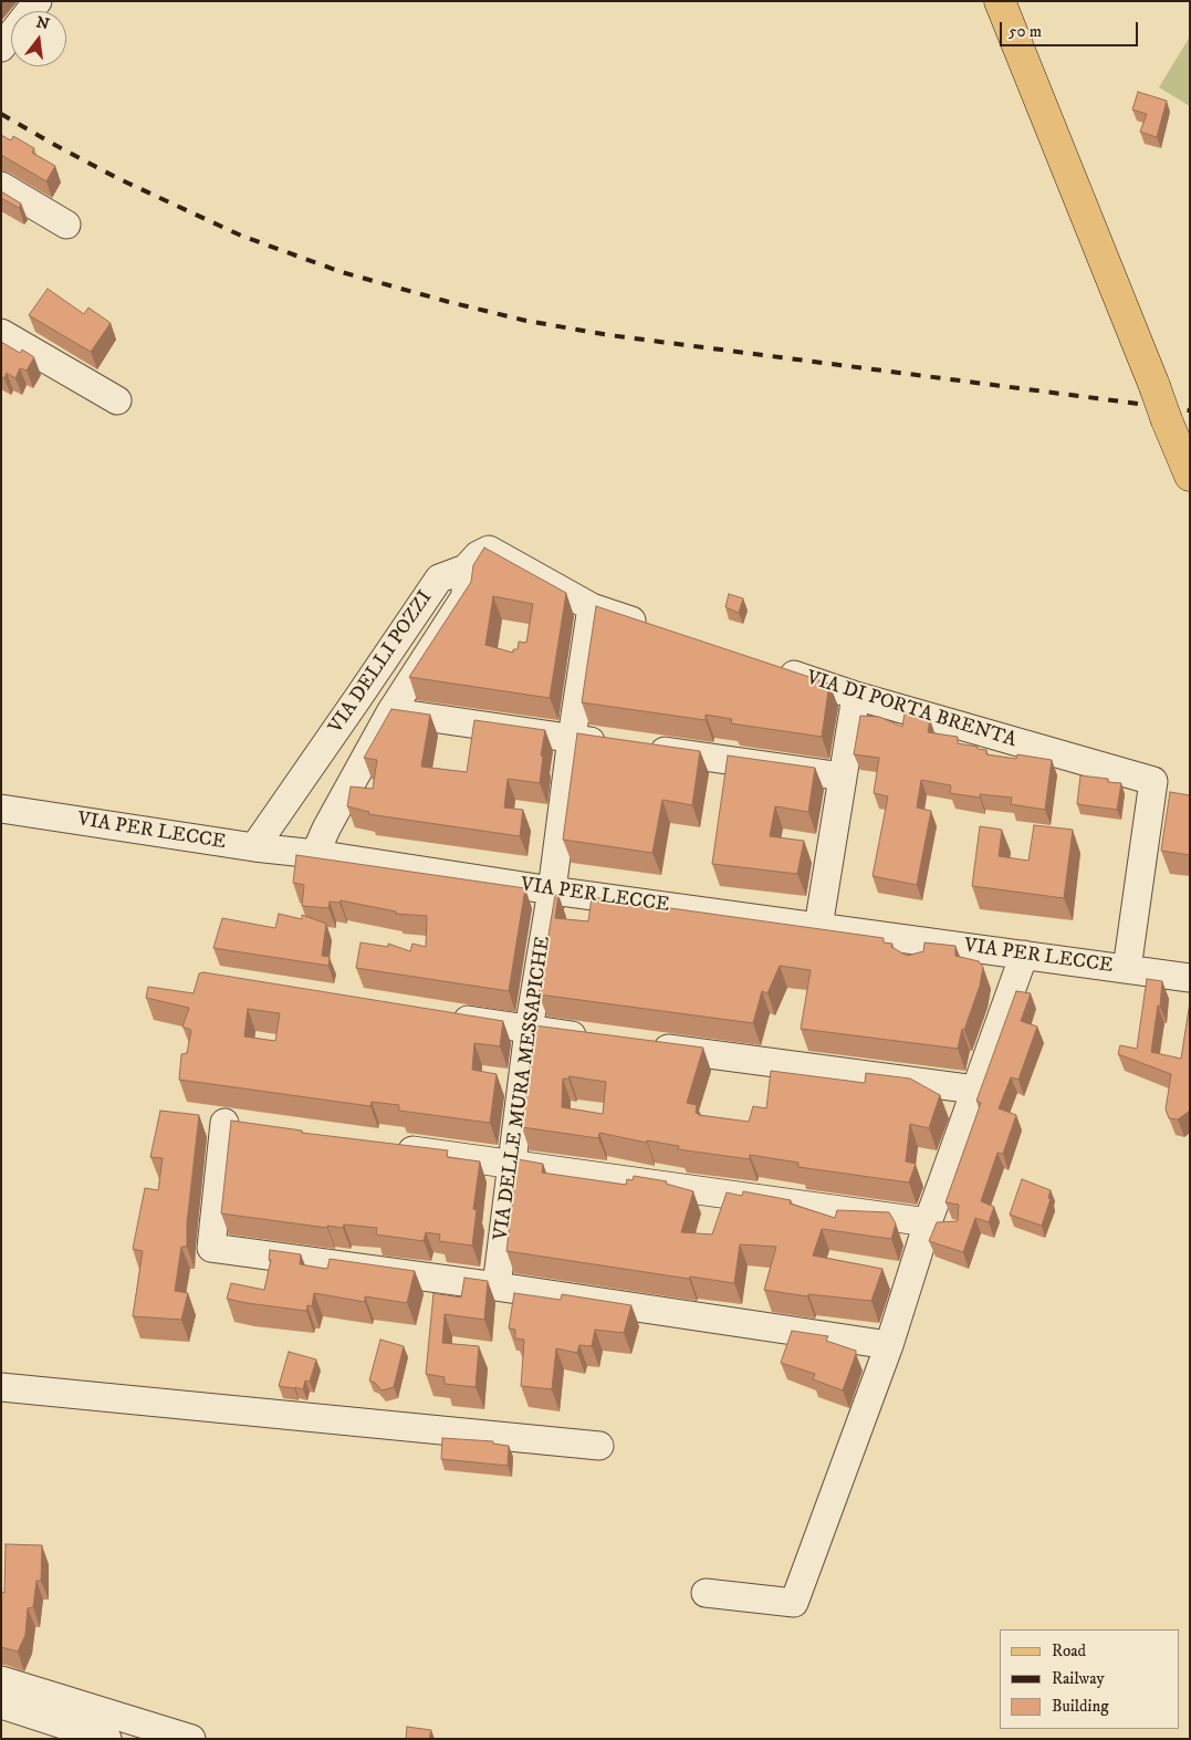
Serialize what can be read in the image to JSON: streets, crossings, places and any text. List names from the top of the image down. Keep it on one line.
{"streets":{"street":["VIA DELLI POZZI","VIA DI PORTA BRENTA","VIA PER LECCE","VIA DELLE MURA MESSAPICHE"]},"crossings":[["VIA DELLI POZZI","VIA PER LECCE"],["VIA DI PORTA BRENTA","VIA PER LECCE"],["VIA PER LECCE","VIA DELLE MURA MESSAPICHE"]],"legend":["Road","Railway","Building"],"scale_bar":"50 m","north":"top"}
